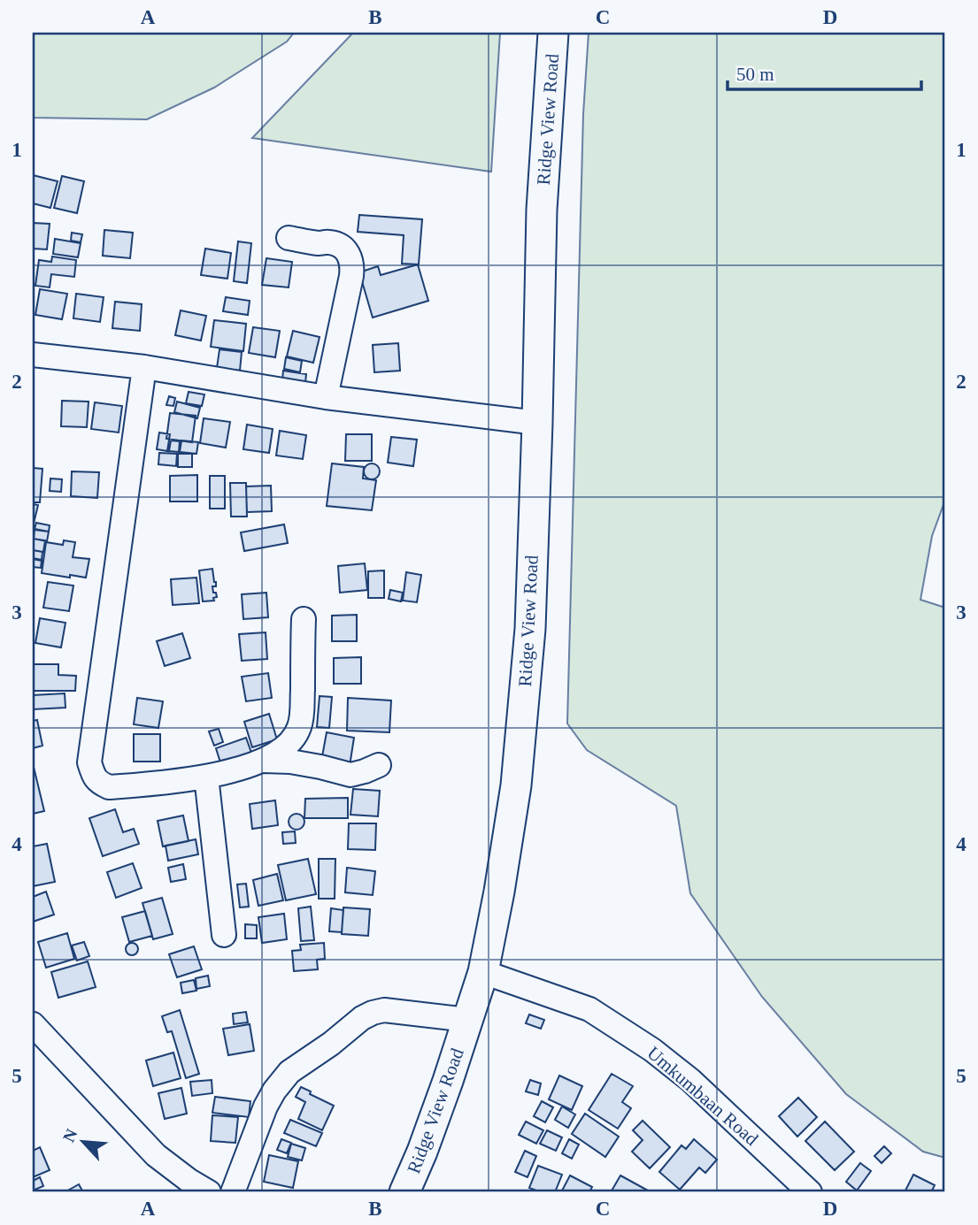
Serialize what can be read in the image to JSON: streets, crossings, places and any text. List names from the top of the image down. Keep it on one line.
{"streets":{"street":["Ridge View Road","Umkumbaan Road"]},"crossings":[["Ridge View Road","Umkumbaan Road"]],"scale_bar":"50 m","north":"top left","grid":{"columns":["A","B","C","D"],"rows":["1","2","3","4","5"]}}
